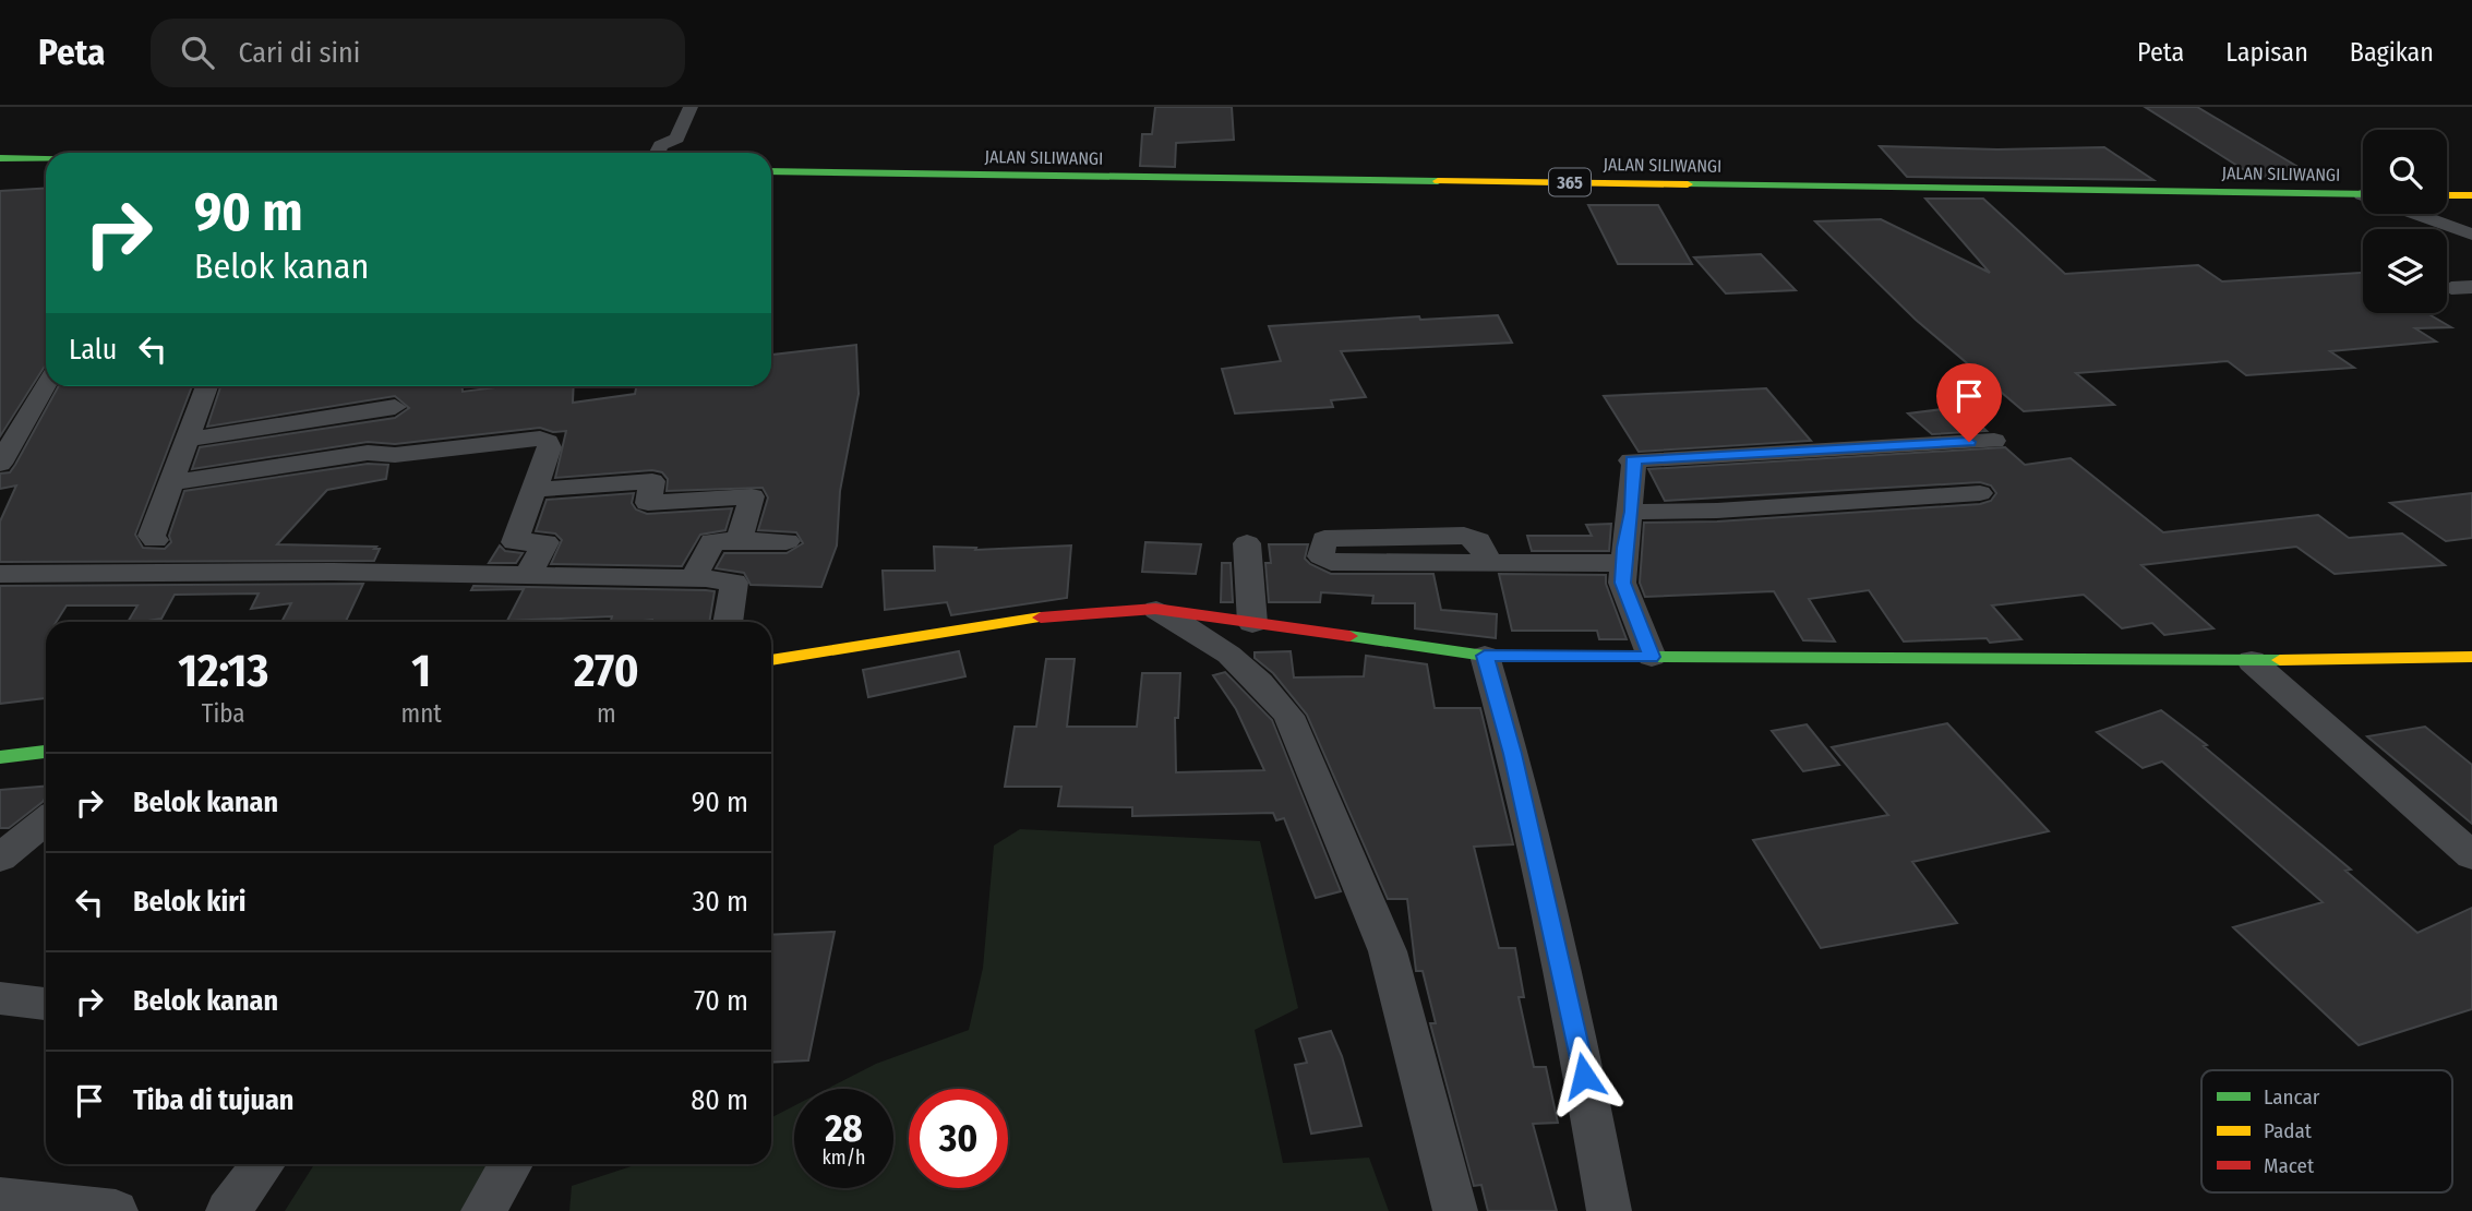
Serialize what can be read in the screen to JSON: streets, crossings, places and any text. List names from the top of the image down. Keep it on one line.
{"streets":{"main road":["JALAN SILIWANGI","365"]},"legend":["Lancar","Padat","Macet"],"page":{"header":"Peta","search":"Cari di sini","nav":["Peta","Lapisan","Bagikan"],"turn":["90 m","Belok kanan"],"then":"Lalu","eta":["12:13","Tiba","1","mnt","270","m"],"list":[{"name":"Belok kanan","value":"90 m"},{"name":"Belok kiri","value":"30 m"},{"name":"Belok kanan","value":"70 m"},{"name":"Tiba di tujuan","value":"80 m"}],"speed":"28 km/h","limit":"30"}}
